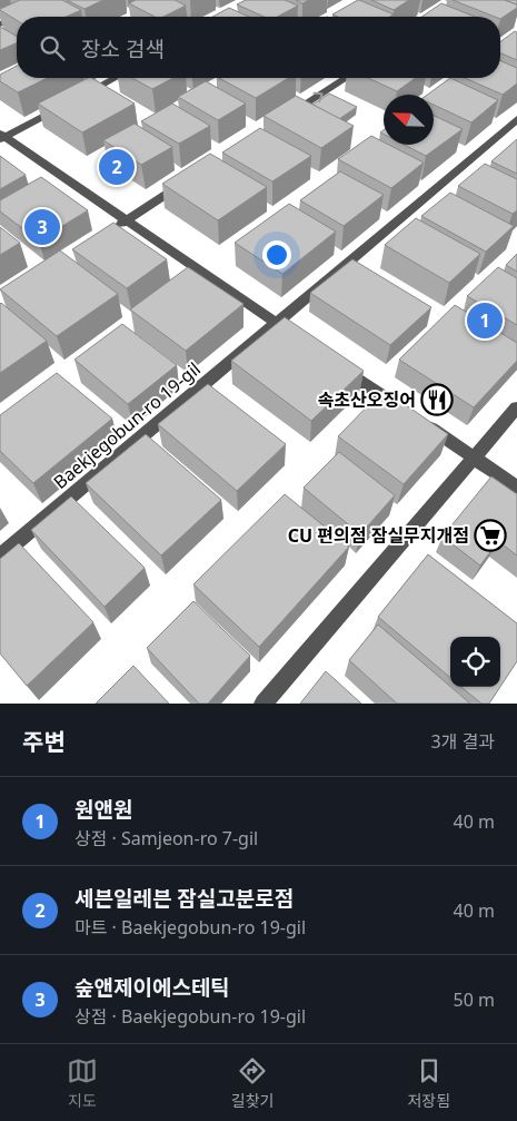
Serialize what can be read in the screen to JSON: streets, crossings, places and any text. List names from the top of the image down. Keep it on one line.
{"streets":{"street":["Baekjegobun-ro 19-gil"]},"places":{"restaurant":["속초산오징어"],"supermarket":["CU 편의점 잠실무지개점"]},"north":"top left","page":{"search":"장소 검색","pins":["2","3","1"],"heading":["주변","3개 결과"],"list":[{"mark":"1","name":"원앤원","note":"상점 · Samjeon-ro 7-gil","value":"40 m"},{"mark":"2","name":"세븐일레븐 잠실고분로점","note":"마트 · Baekjegobun-ro 19-gil","value":"40 m"},{"mark":"3","name":"숲앤제이에스테틱","note":"상점 · Baekjegobun-ro 19-gil","value":"50 m"}],"nav":["지도","길찾기","저장됨"]}}
